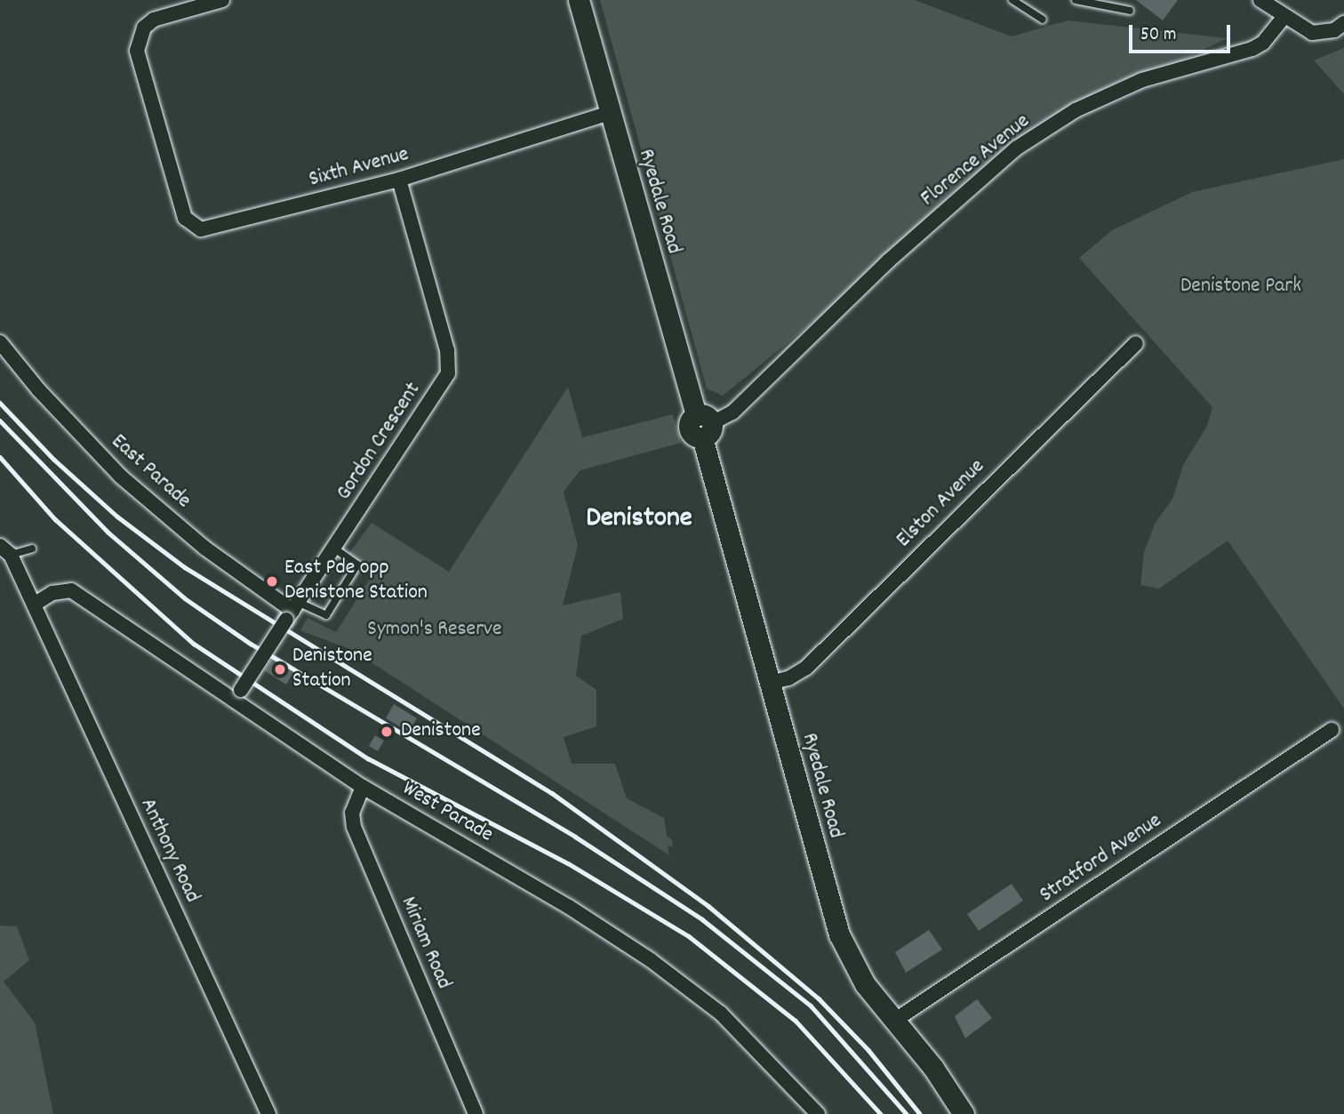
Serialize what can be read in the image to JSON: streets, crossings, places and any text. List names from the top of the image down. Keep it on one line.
{"streets":{"street":["Florence Avenue","Sixth Avenue","Ryedale Road","Gordon Crescent","East Parade","Elston Avenue","West Parade","Anthony Road","Stratford Avenue","Miriam Road"]},"crossings":[["Florence Avenue","Ryedale Road"],["Sixth Avenue","Ryedale Road"],["Sixth Avenue","Gordon Crescent"],["Ryedale Road","Elston Avenue"],["Ryedale Road","Stratford Avenue"],["Gordon Crescent","East Parade"],["Gordon Crescent","West Parade"],["West Parade","Anthony Road"],["West Parade","Miriam Road"]],"districts":["Denistone"],"parks":["Denistone Park","Symon's Reserve"],"places":["East Pde opp Denistone Station","Denistone Station","Denistone"],"scale_bar":"50 m"}
